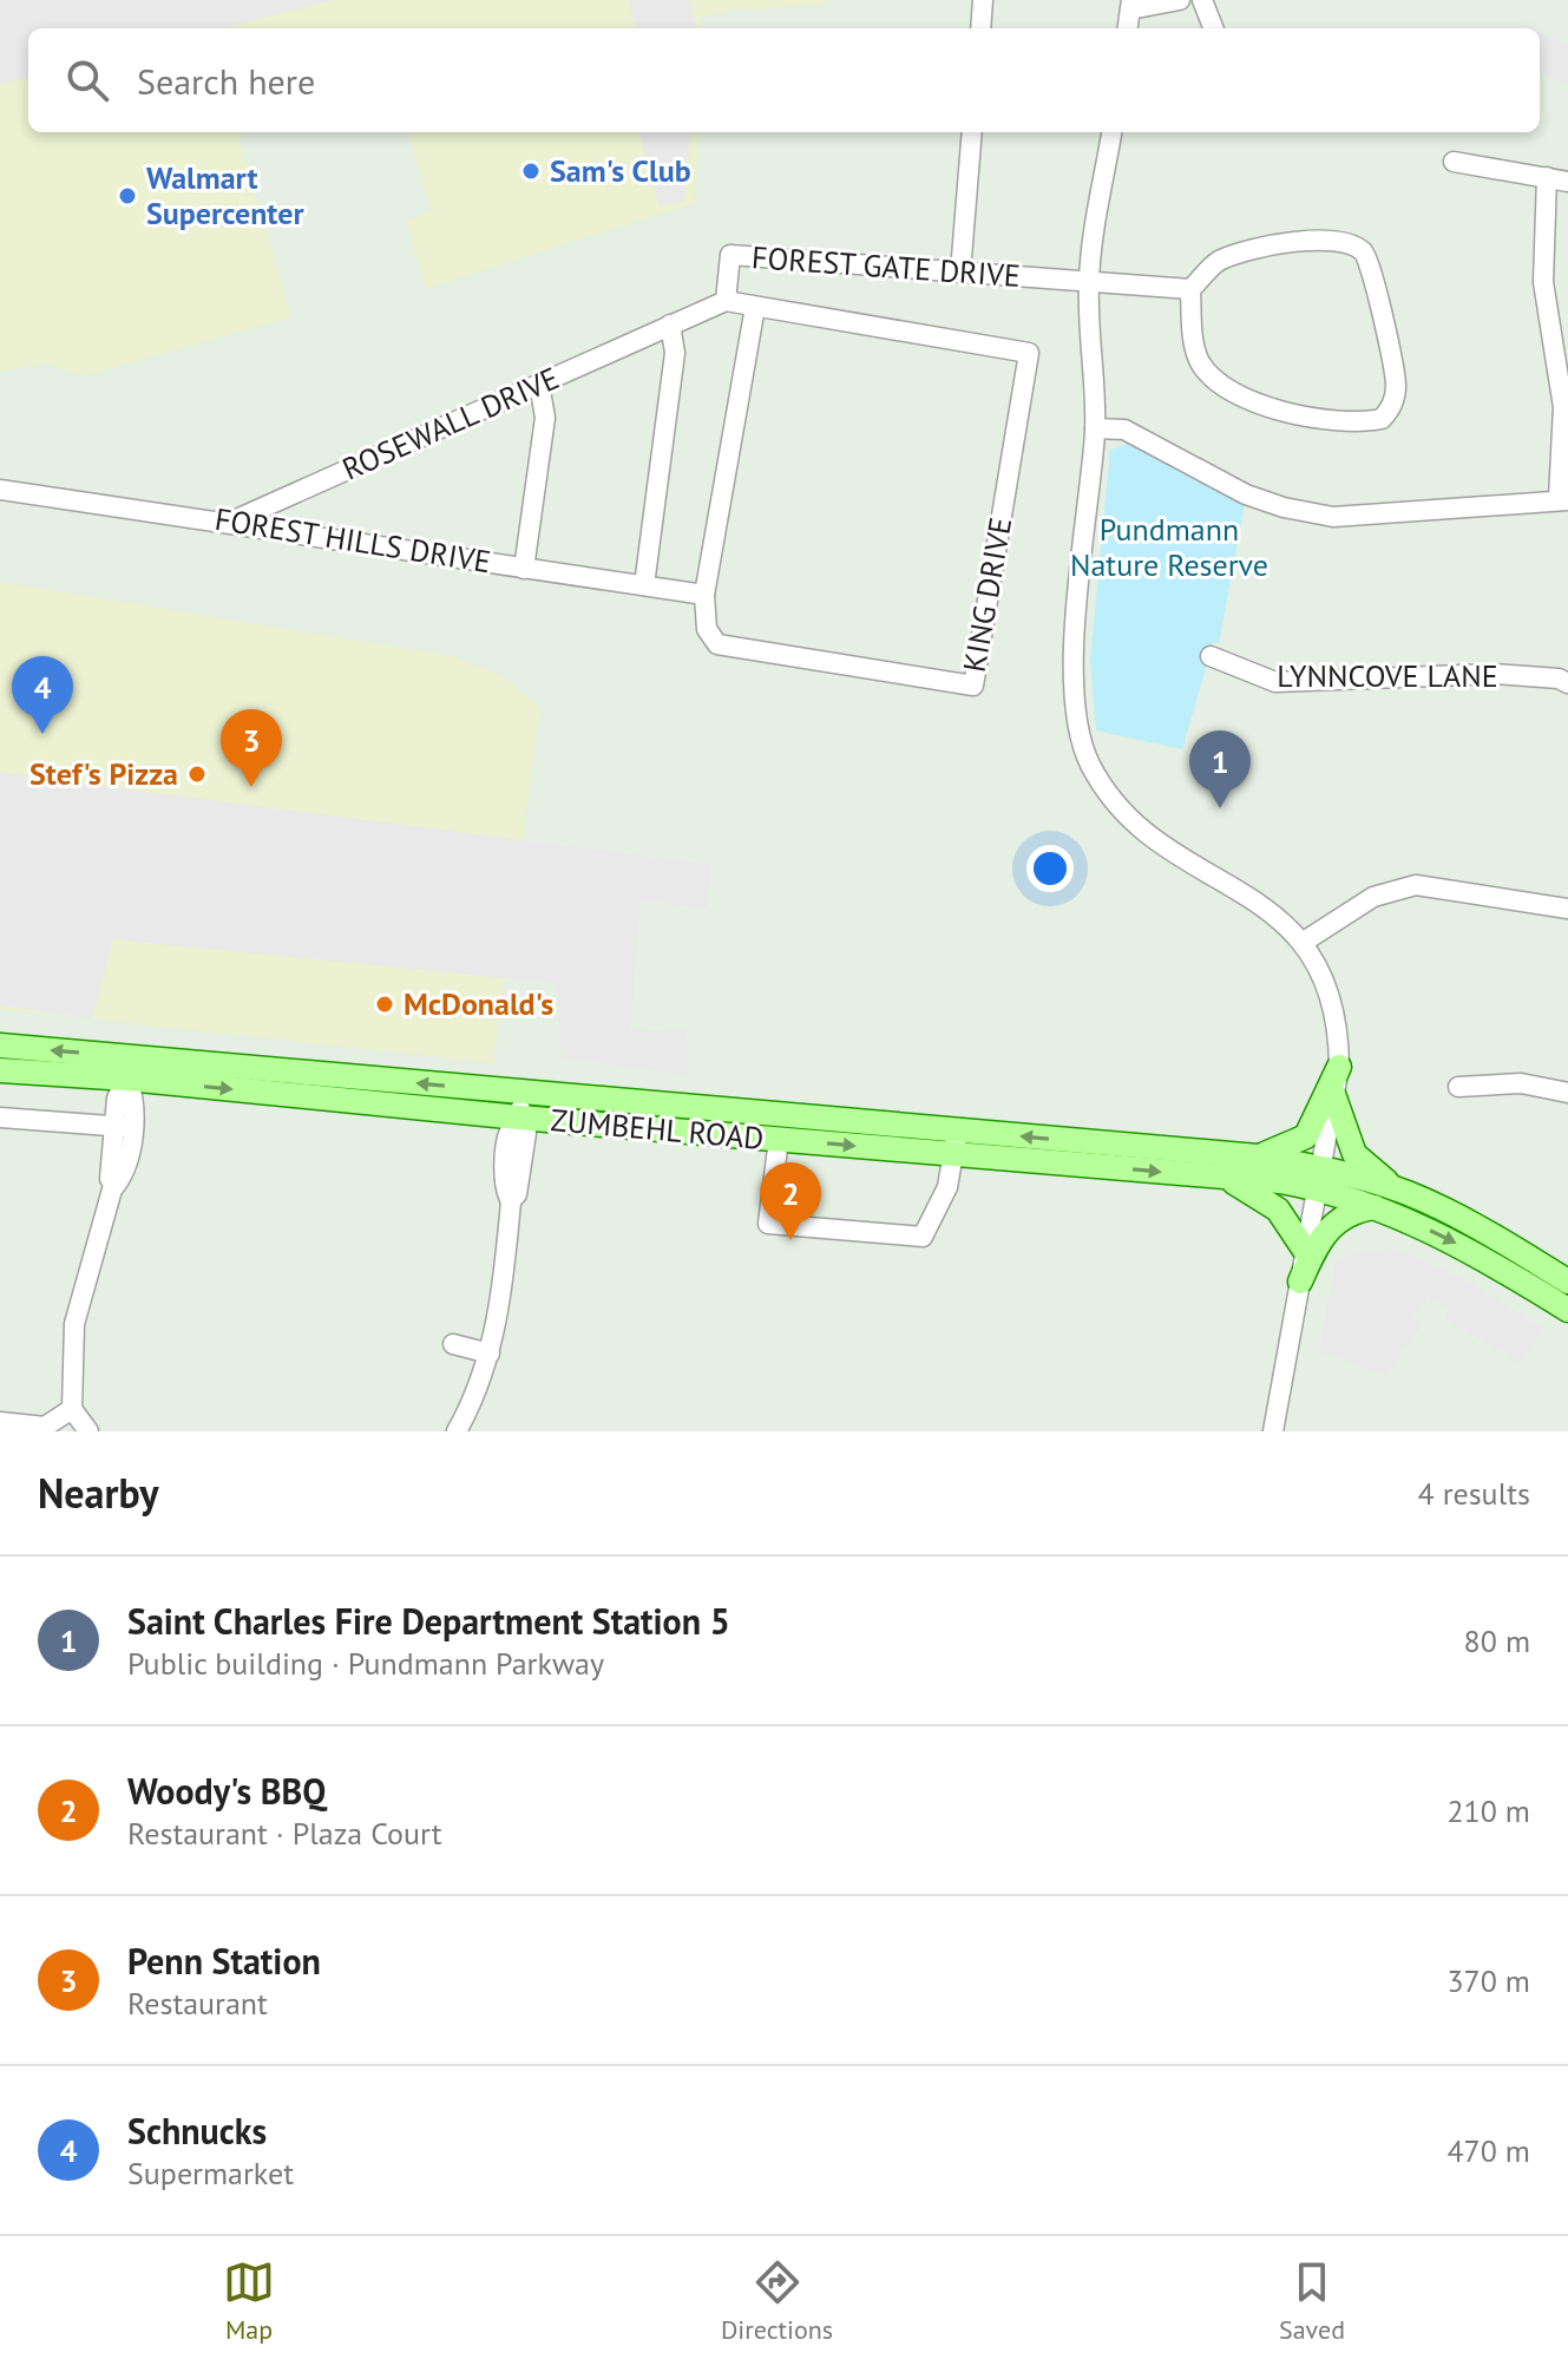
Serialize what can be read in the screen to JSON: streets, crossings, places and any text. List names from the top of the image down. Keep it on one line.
{"streets":{"main road":["ZUMBEHL ROAD"],"street":["FOREST GATE DRIVE","ROSEWALL DRIVE","FOREST HILLS DRIVE","KING DRIVE","LYNNCOVE LANE"]},"crossings":[["FOREST GATE DRIVE","ROSEWALL DRIVE"],["ROSEWALL DRIVE","FOREST HILLS DRIVE"],["FOREST HILLS DRIVE","KING DRIVE"]],"parks":["Pundmann Nature Reserve"],"places":["Sam's Club","Walmart Supercenter","Stef's Pizza","McDonald's"],"page":{"search":"Search here","pins":["4","3","1","2"],"heading":["Nearby","4 results"],"list":[{"mark":"1","name":"Saint Charles Fire Department Station 5","note":"Public building · Pundmann Parkway","value":"80 m"},{"mark":"2","name":"Woody's BBQ","note":"Restaurant · Plaza Court","value":"210 m"},{"mark":"3","name":"Penn Station","note":"Restaurant","value":"370 m"},{"mark":"4","name":"Schnucks","note":"Supermarket","value":"470 m"}],"nav":["Map","Directions","Saved"]}}
